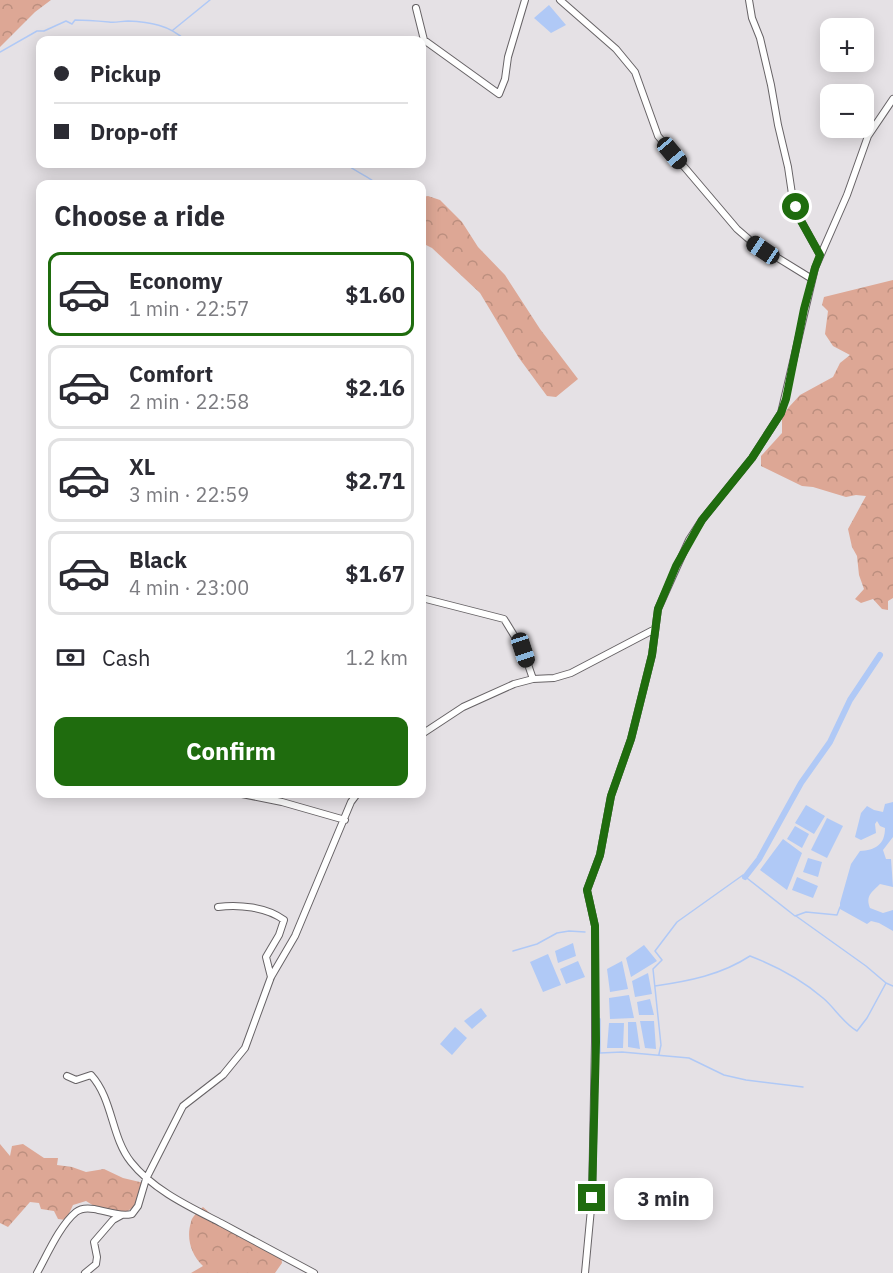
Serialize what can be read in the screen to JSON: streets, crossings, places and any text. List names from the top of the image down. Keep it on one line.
{"page":{"map_buttons":["+","−"],"banner":["Pickup","Drop-off"],"heading":"Choose a ride","list":[{"name":"Economy","note":"1 min · 22:57","value":"$1.60"},{"name":"Comfort","note":"2 min · 22:58","value":"$2.16"},{"name":"XL","note":"3 min · 22:59","value":"$2.71"},{"name":"Black","note":"4 min · 23:00","value":"$1.67"}],"pay":["Cash","1.2 km"],"buttons":"Confirm","bubble":"3 min"}}
